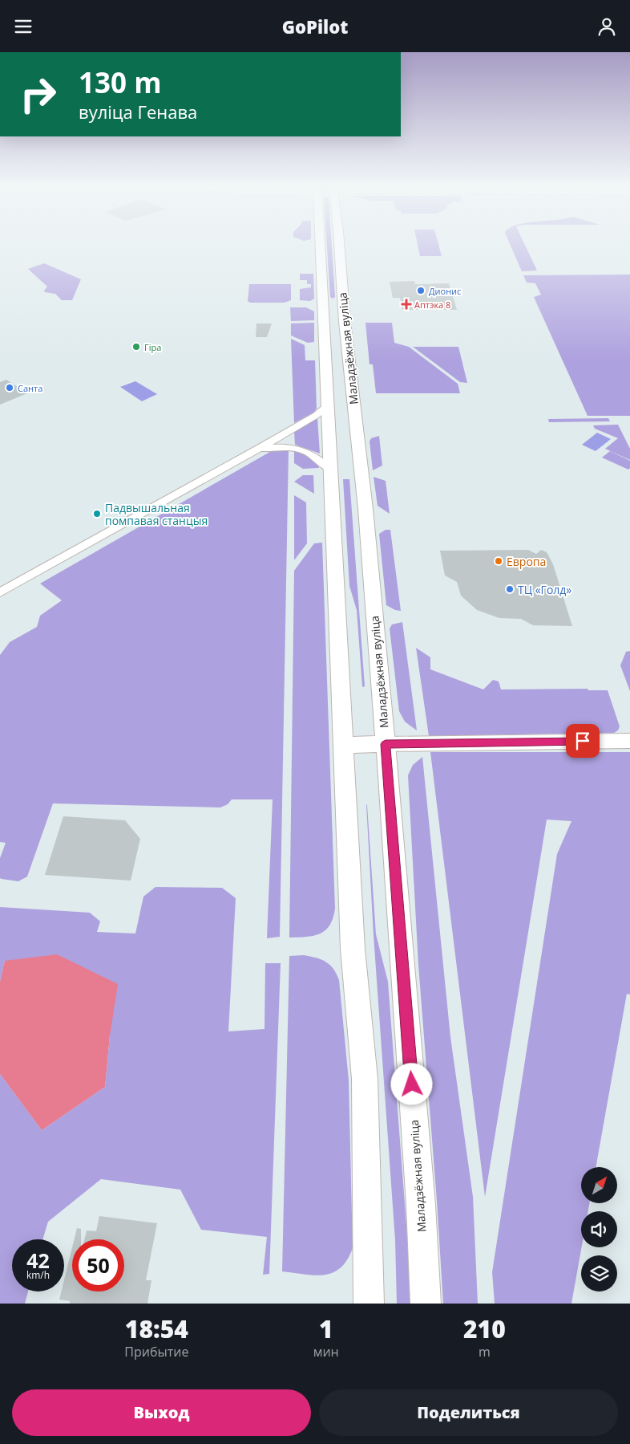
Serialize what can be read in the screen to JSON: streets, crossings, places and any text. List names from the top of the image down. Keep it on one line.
{"streets":{"main road":["Маладзёжная вуліца"]},"places":{"other":["Дионис","Гіра","Санта","Падвышальная помпавая станцыя","Европа","ТЦ «Голд»"],"health":["Аптэка 8"]},"north":"top right","page":{"header":"GoPilot","turn":["130 m","вуліца Генава"],"speed":"42 km/h","limit":"50","eta":["18:54","Прибытие","1","мин","210","m"],"buttons":["Выход","Поделиться"]}}
